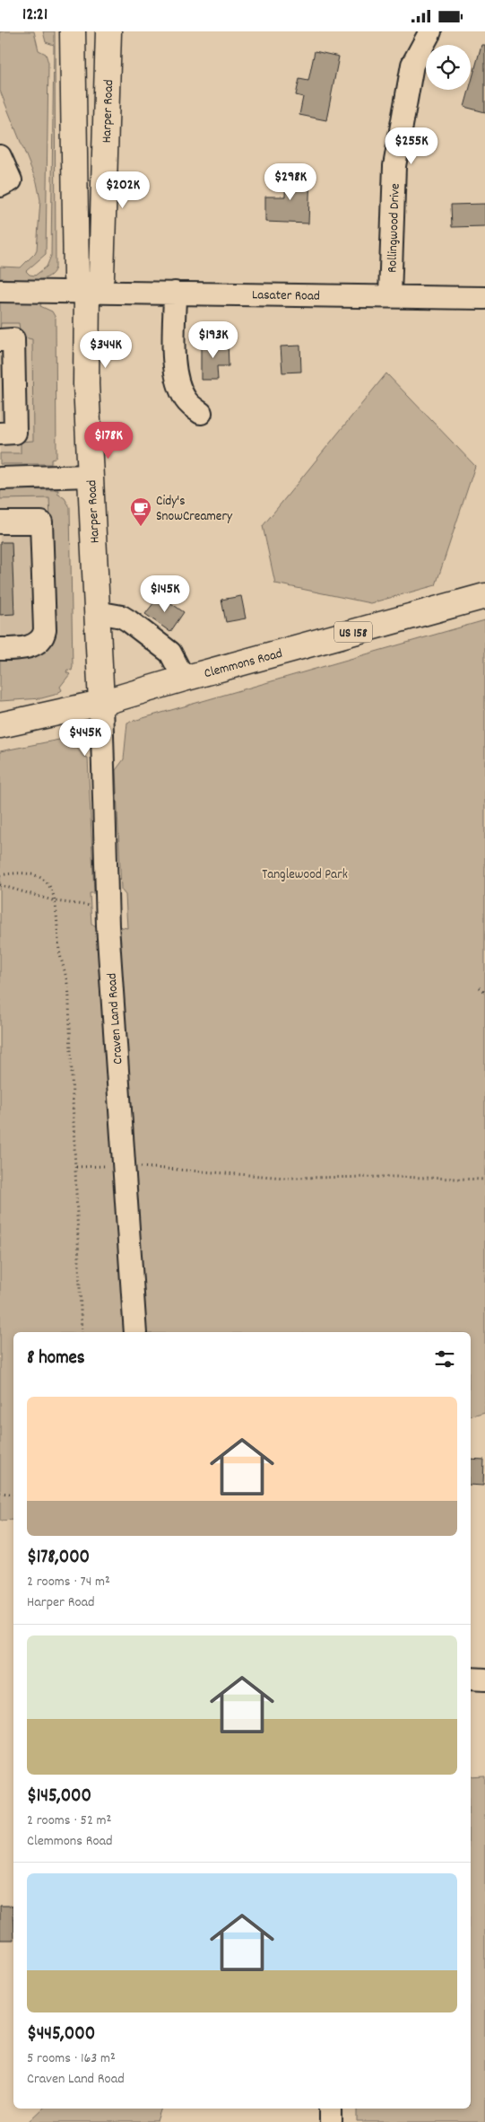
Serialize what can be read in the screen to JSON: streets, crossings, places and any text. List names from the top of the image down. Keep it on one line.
{"streets":{"main road":["Harper Road","US 158","Clemmons Road"],"street":["Rollingwood Drive","Lasater Road","Craven Land Road"]},"crossings":[["Harper Road","Lasater Road"],["Harper Road","Clemmons Road"],["Harper Road","Craven Land Road"],["Rollingwood Drive","Lasater Road"],["Clemmons Road","Craven Land Road"]],"parks":["Tanglewood Park"],"places":{"cafe":["Cidy's SnowCreamery"]},"page":{"status":"12:21","price":["$255K","$298K","$202K","$193K","$344K","$178K","$145K","$445K"],"heading":"8 homes","list":[{"name":"$178,000","note":"2 rooms · 74 m² · Harper Road"},{"name":"$145,000","note":"2 rooms · 52 m² · Clemmons Road"},{"name":"$445,000","note":"5 rooms · 163 m² · Craven Land Road"}]}}
